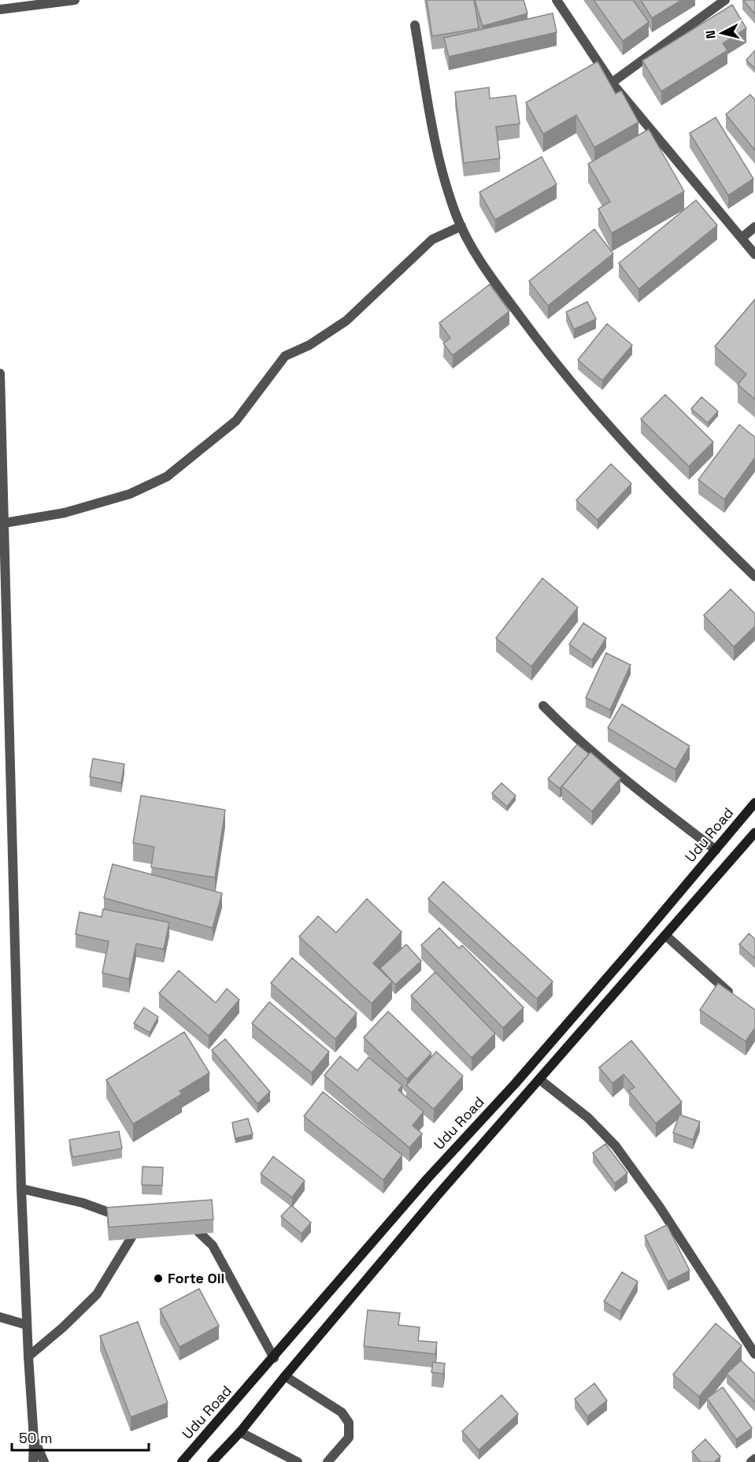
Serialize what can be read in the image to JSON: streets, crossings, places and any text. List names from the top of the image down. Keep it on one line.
{"streets":{"main road":["Udu Road"]},"places":["Forte Oil"],"scale_bar":"50 m","north":"left"}
